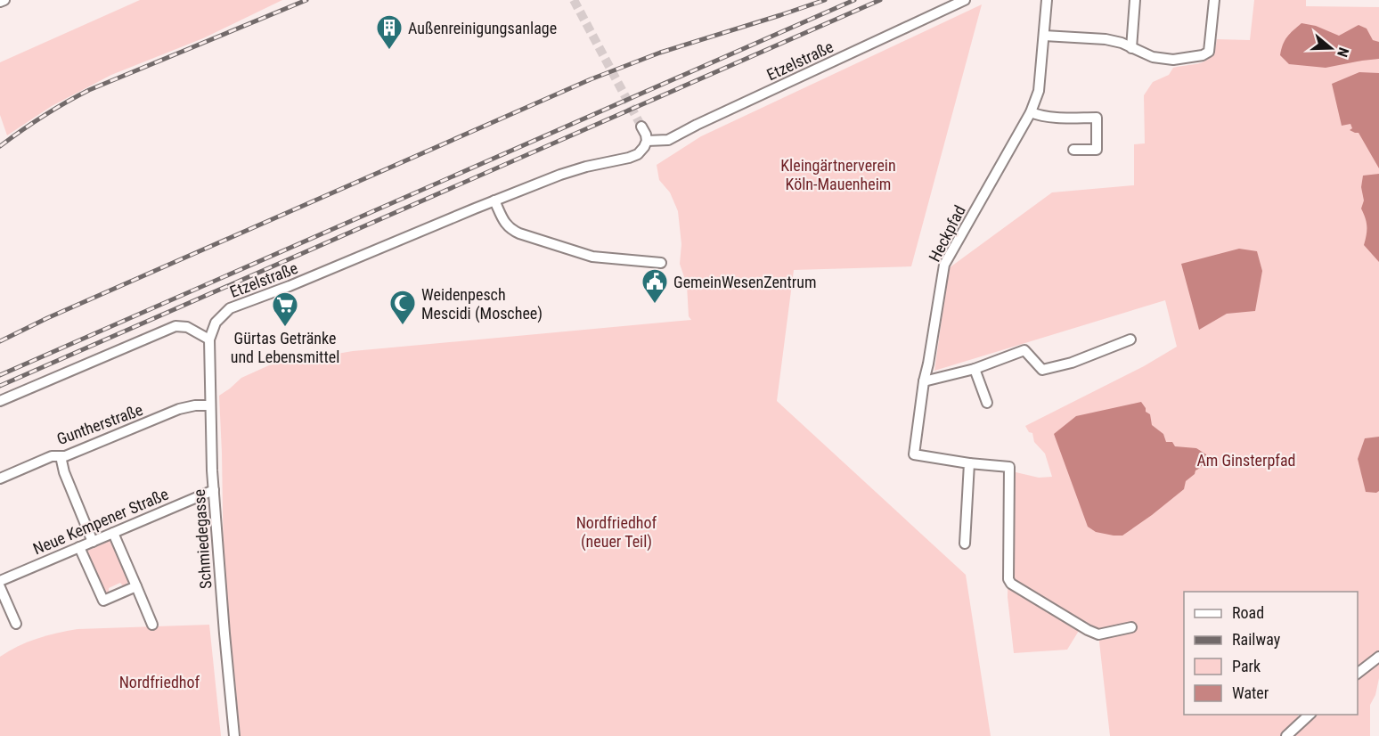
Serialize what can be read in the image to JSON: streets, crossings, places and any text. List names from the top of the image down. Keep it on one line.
{"streets":{"street":["Etzelstraße","Heckpfad","Guntherstraße","Neue Kempener Straße","Schmiedegasse"]},"crossings":[["Etzelstraße","Schmiedegasse"],["Guntherstraße","Schmiedegasse"],["Neue Kempener Straße","Schmiedegasse"]],"parks":["Kleingärtnerverein Köln-Mauenheim","Am Ginsterpfad","Nordfriedhof (neuer Teil)","Nordfriedhof"],"places":{"building":["Außenreinigungsanlage"],"public building":["GemeinWesenZentrum"],"mosque":["Weidenpesch Mescidi (Moschee)"],"supermarket":["Gürtas Getränke und Lebensmittel"]},"legend":["Road","Railway","Park","Water"],"north":"right"}
